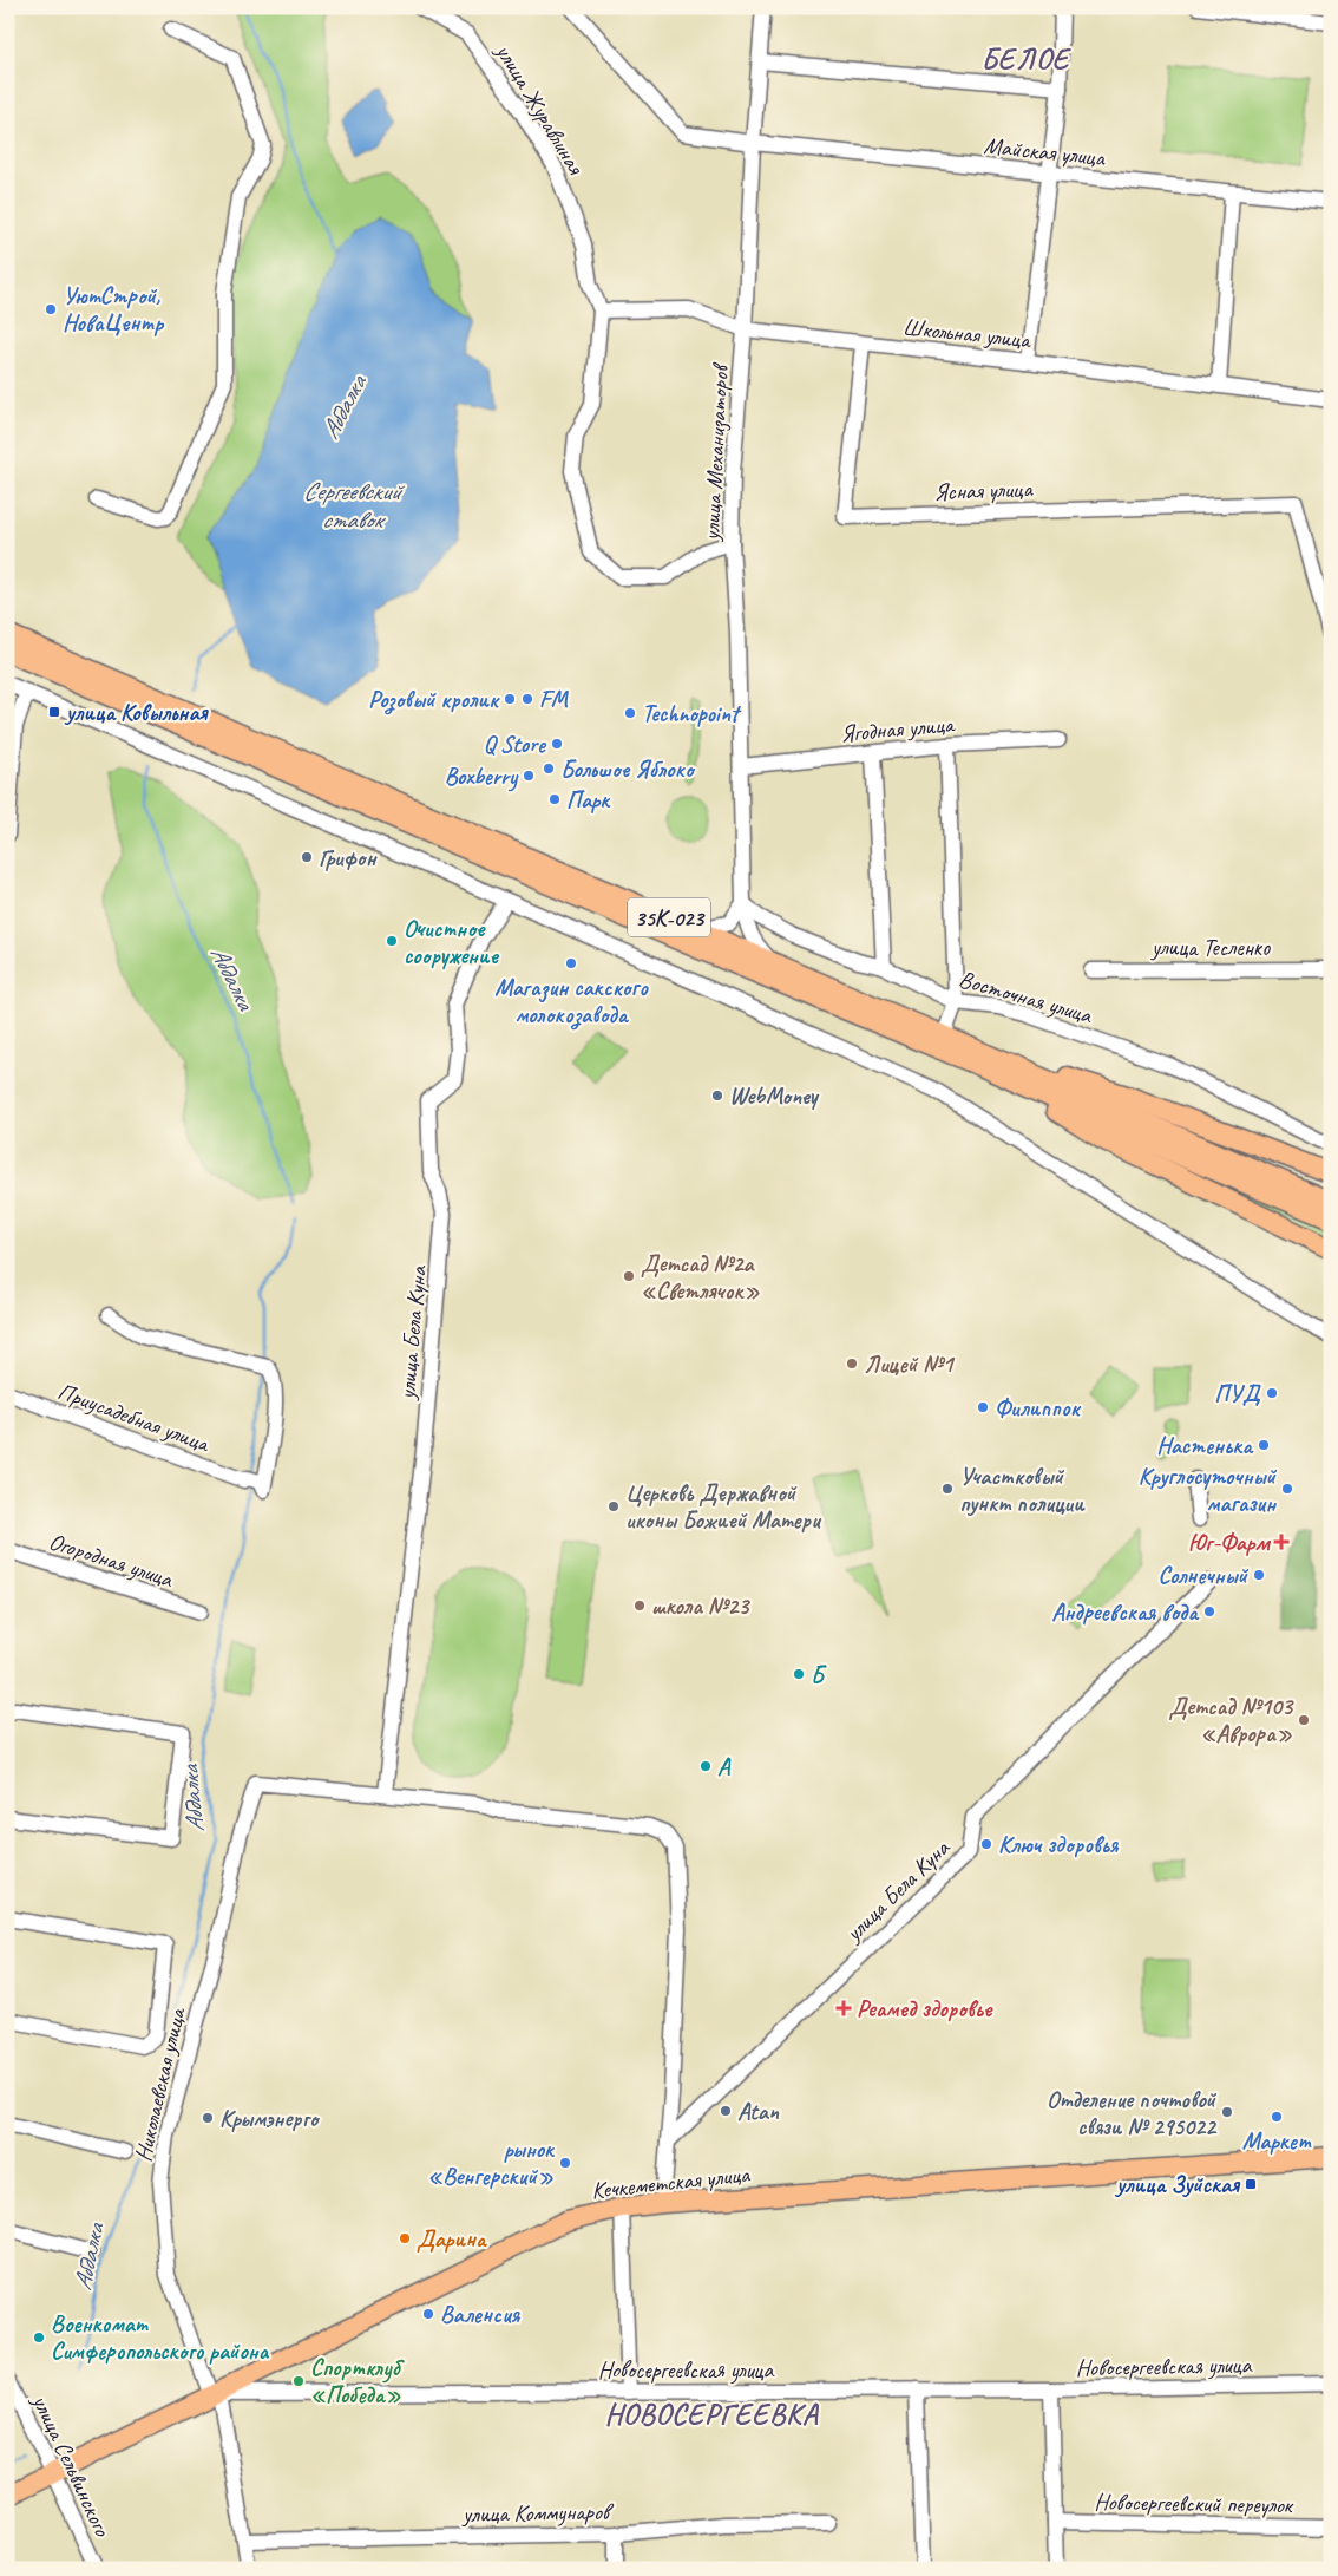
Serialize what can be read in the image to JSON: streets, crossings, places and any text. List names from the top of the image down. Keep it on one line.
{"streets":{"main road":["35К-023","Кечкеметская улица"],"street":["улица Журавлиная","Майская улица","Школьная улица","улица Механизаторов","Ясная улица","Ягодная улица","улица Тесленко","Восточная улица","улица Бела Куна","Приусадебная улица","Огородная улица","Николаевская улица","Новосергеевская улица","улица Сельвинского","Новосергеевский переулок","улица Коммунаров"]},"crossings":[["улица Журавлиная","Школьная улица"],["улица Журавлиная","улица Механизаторов"],["Майская улица","улица Механизаторов"],["Школьная улица","улица Механизаторов"],["Школьная улица","Ясная улица"],["улица Механизаторов","Ягодная улица"],["улица Механизаторов","35К-023"],["улица Механизаторов","Восточная улица"],["улица Бела Куна","Николаевская улица"],["Николаевская улица","Кечкеметская улица"],["Николаевская улица","Новосергеевская улица"],["Кечкеметская улица","Новосергеевская улица"],["Кечкеметская улица","улица Сельвинского"]],"districts":["БЕЛОЕ","НОВОСЕРГЕЕВКА"],"water":["Абдалка","Сергеевский ставок"],"places":{"other":["УютСтрой, НоваЦентр","Розовый кролик","FM","Technopoint","Q Store","Большое Яблоко","Boxberry","Парк","Грифон","Очистное сооружение","Магазин сакского молокозавода","WebMoney","Детсад №2а «Светлячок»","Лицей №1","ПУД","Филиппок","Настенька","Участковый пункт полиции","Круглосуточный магазин","Церковь Державной иконы Божией Матери","Солнечный","школа №23","Андреевская вода","Б","Детсад №103 «Аврора»","А","Ключ здоровья","Аtan","Отделение почтовой связи № 295022","Маркет","Крымэнерго","рынок «Венгерский»","Дарина","Валенсия","Военкомат Симферопольского района","Спортклуб «Победа»"],"transit":["улица Ковыльная","улица Зуйская"],"health":["Юг-Фарм","Реамед здоровье"]}}
